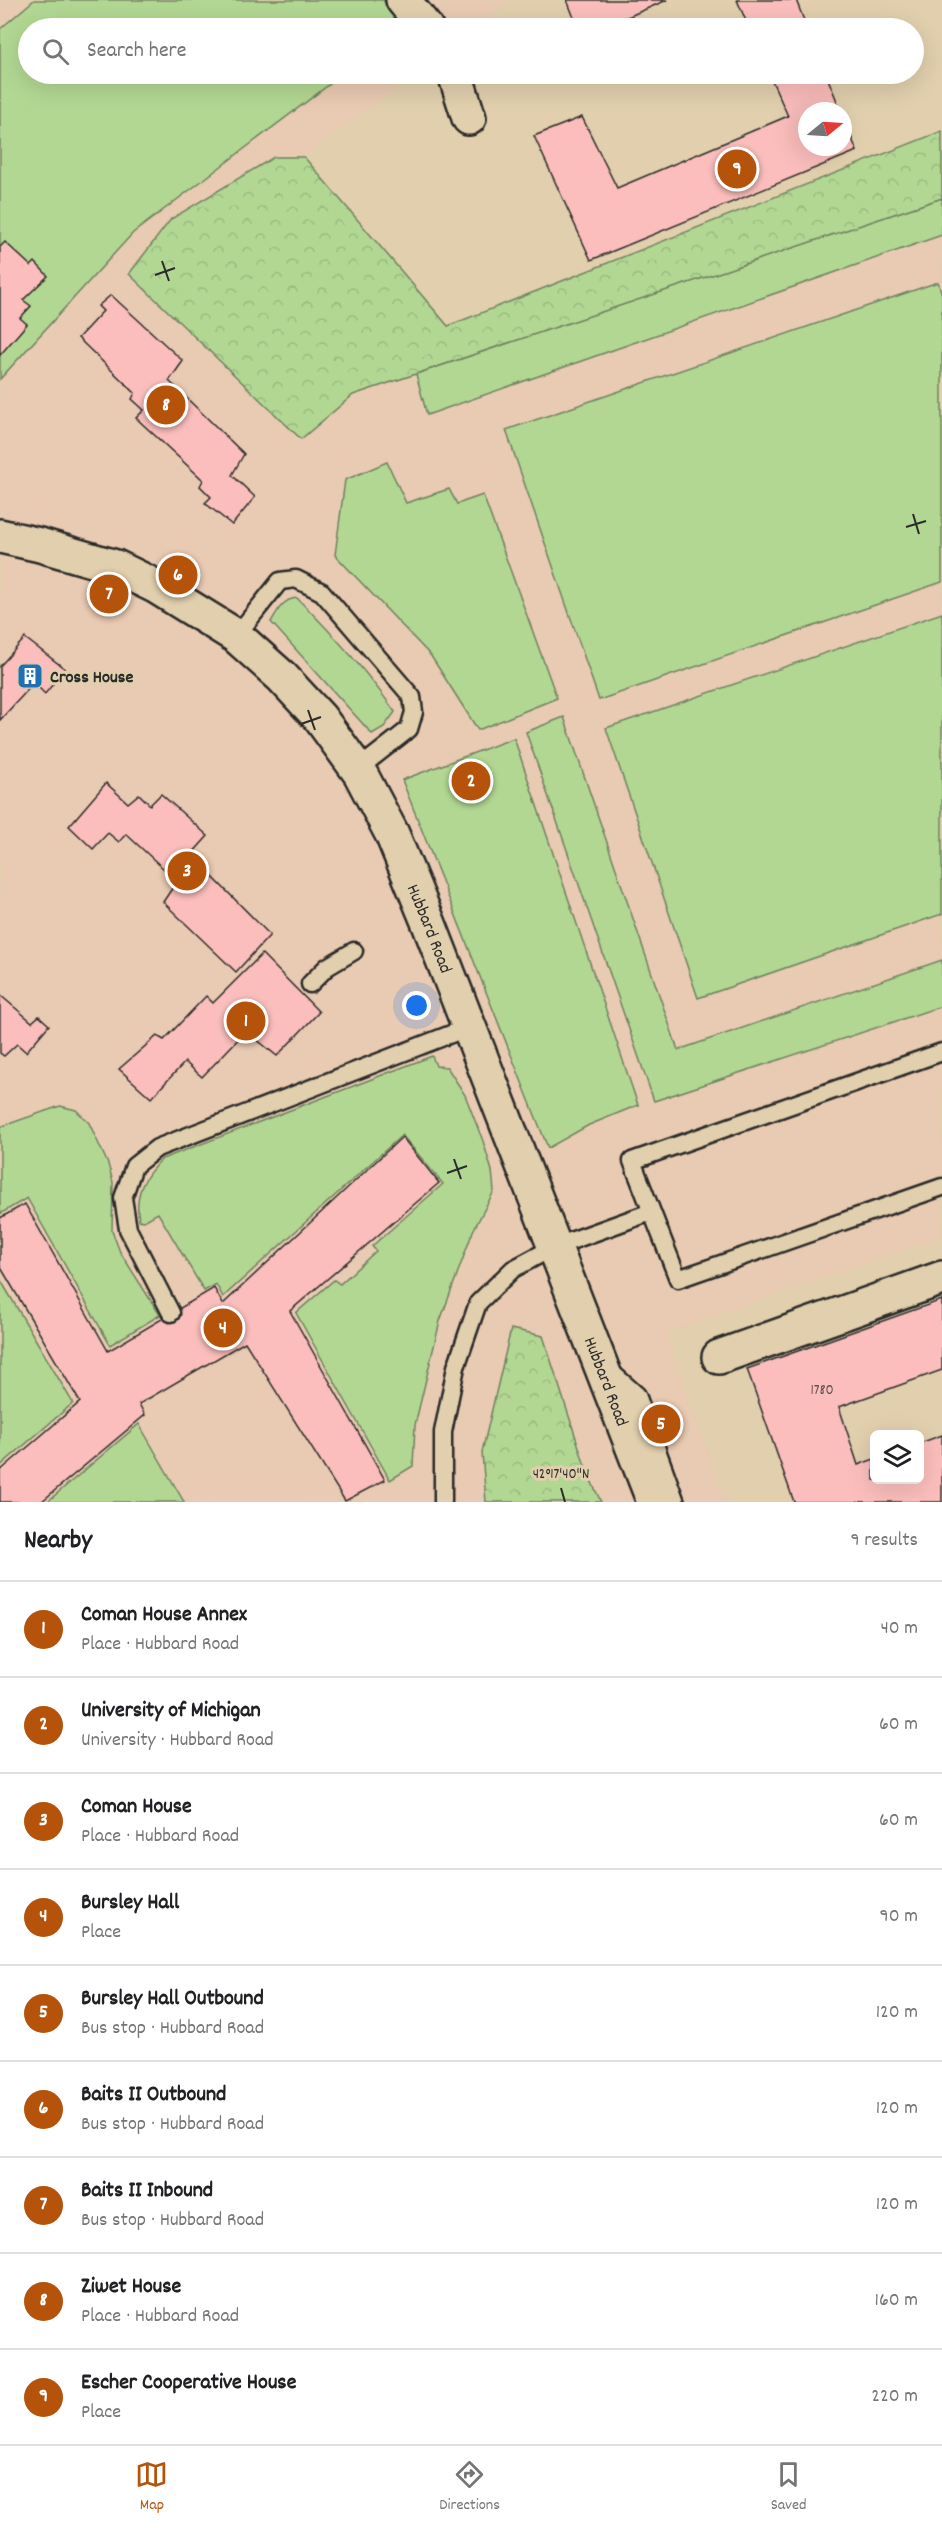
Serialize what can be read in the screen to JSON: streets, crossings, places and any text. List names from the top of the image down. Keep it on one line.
{"streets":{"street":["Hubbard Road"]},"places":{"building":["Cross House"]},"house_numbers":["1780"],"north":"right","page":{"search":"Search here","pins":["9","8","6","7","2","3","1","4","5"],"heading":["Nearby","9 results"],"list":[{"mark":"1","name":"Coman House Annex","note":"Place · Hubbard Road","value":"40 m"},{"mark":"2","name":"University of Michigan","note":"University · Hubbard Road","value":"60 m"},{"mark":"3","name":"Coman House","note":"Place · Hubbard Road","value":"60 m"},{"mark":"4","name":"Bursley Hall","note":"Place","value":"90 m"},{"mark":"5","name":"Bursley Hall Outbound","note":"Bus stop · Hubbard Road","value":"120 m"},{"mark":"6","name":"Baits II Outbound","note":"Bus stop · Hubbard Road","value":"120 m"},{"mark":"7","name":"Baits II Inbound","note":"Bus stop · Hubbard Road","value":"120 m"},{"mark":"8","name":"Ziwet House","note":"Place · Hubbard Road","value":"160 m"},{"mark":"9","name":"Escher Cooperative House","note":"Place","value":"220 m"}],"nav":["Map","Directions","Saved"]},"coordinates":["42°17'40\"N"]}
